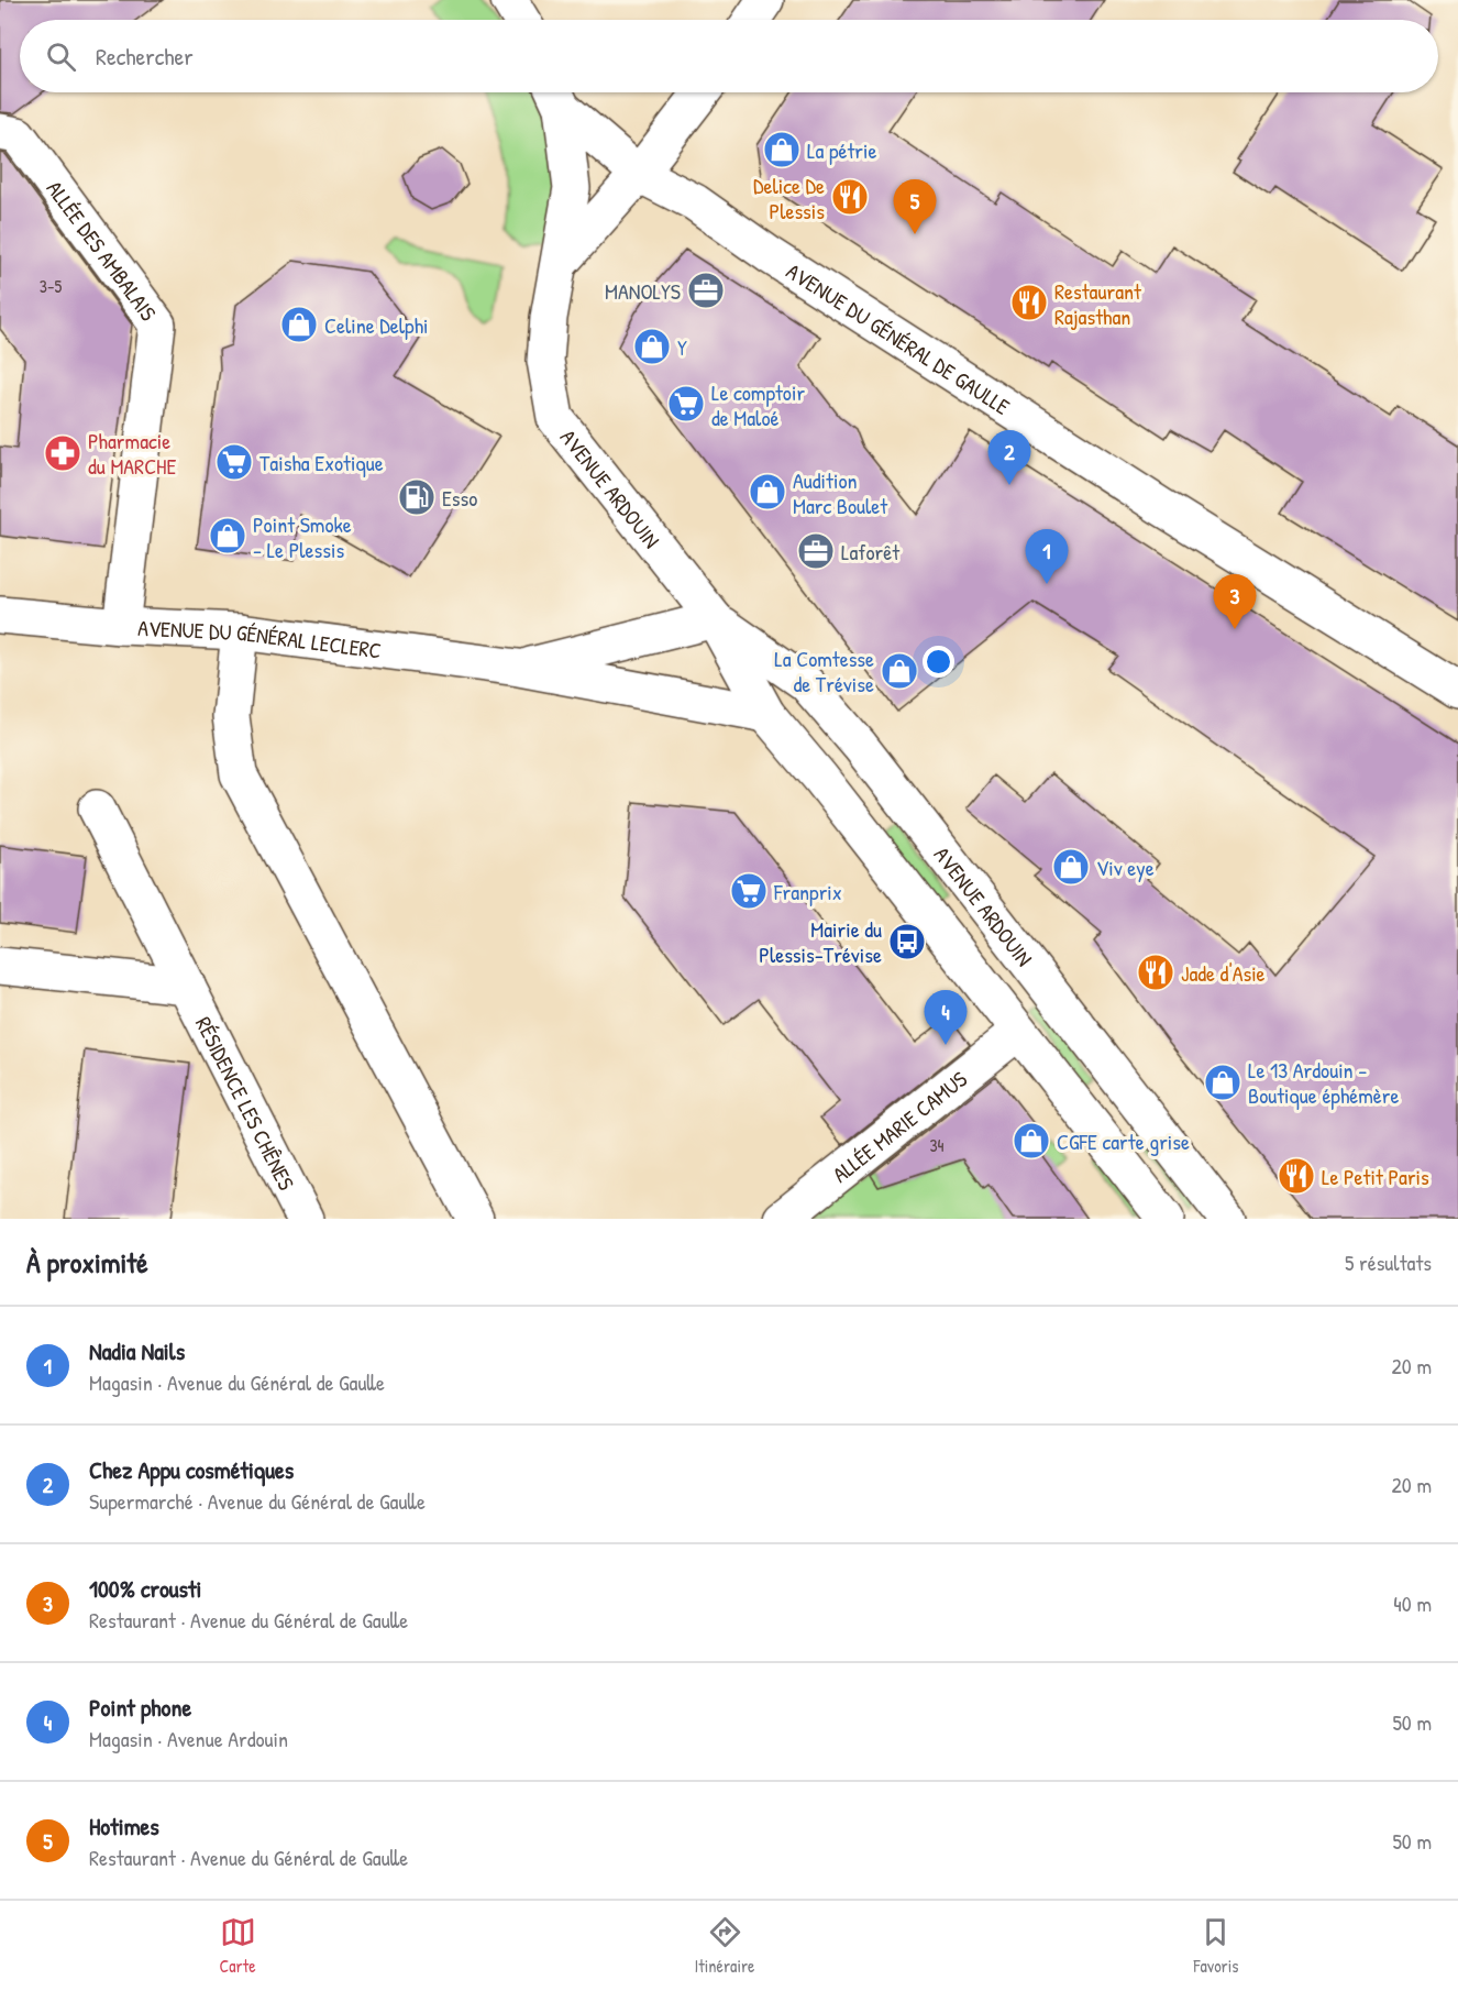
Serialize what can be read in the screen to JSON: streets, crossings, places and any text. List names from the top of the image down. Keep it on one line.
{"streets":{"street":["ALLÉE DES AMBALAIS","AVENUE DU GÉNÉRAL DE GAULLE","AVENUE ARDOUIN","AVENUE DU GÉNÉRAL LECLERC","RÉSIDENCE LES CHÊNES","ALLÉE MARIE CAMUS"]},"crossings":[["ALLÉE DES AMBALAIS","AVENUE DU GÉNÉRAL LECLERC"],["AVENUE DU GÉNÉRAL DE GAULLE","AVENUE ARDOUIN"],["AVENUE ARDOUIN","AVENUE DU GÉNÉRAL LECLERC"],["AVENUE ARDOUIN","ALLÉE MARIE CAMUS"]],"places":{"shop":["La pétrie","Celine Delphi","Y","Audition Marc Boulet","Point Smoke - Le Plessis","La Comtesse de Trévise","Viv eye","Le 13 Ardouin - Boutique éphémère","CGFE carte grise"],"restaurant":["Delice De Plessis","Restaurant Rajasthan","Jade d'Asie","Le Petit Paris"],"office":["MANOLYS","Laforêt"],"supermarket":["Le comptoir de Maloé","Taisha Exotique","Franprix"],"pharmacy":["Pharmacie du MARCHE"],"fuel station":["Esso"],"bus stop":["Mairie du Plessis-Trévise"]},"house_numbers":["3-5","34"],"page":{"search":"Rechercher","pins":["5","2","1","3","4"],"heading":["À proximité","5 résultats"],"list":[{"mark":"1","name":"Nadia Nails","note":"Magasin · Avenue du Général de Gaulle","value":"20 m"},{"mark":"2","name":"Chez Appu cosmétiques","note":"Supermarché · Avenue du Général de Gaulle","value":"20 m"},{"mark":"3","name":"100% crousti","note":"Restaurant · Avenue du Général de Gaulle","value":"40 m"},{"mark":"4","name":"Point phone","note":"Magasin · Avenue Ardouin","value":"50 m"},{"mark":"5","name":"Hotimes","note":"Restaurant · Avenue du Général de Gaulle","value":"50 m"}],"nav":["Carte","Itinéraire","Favoris"]}}
